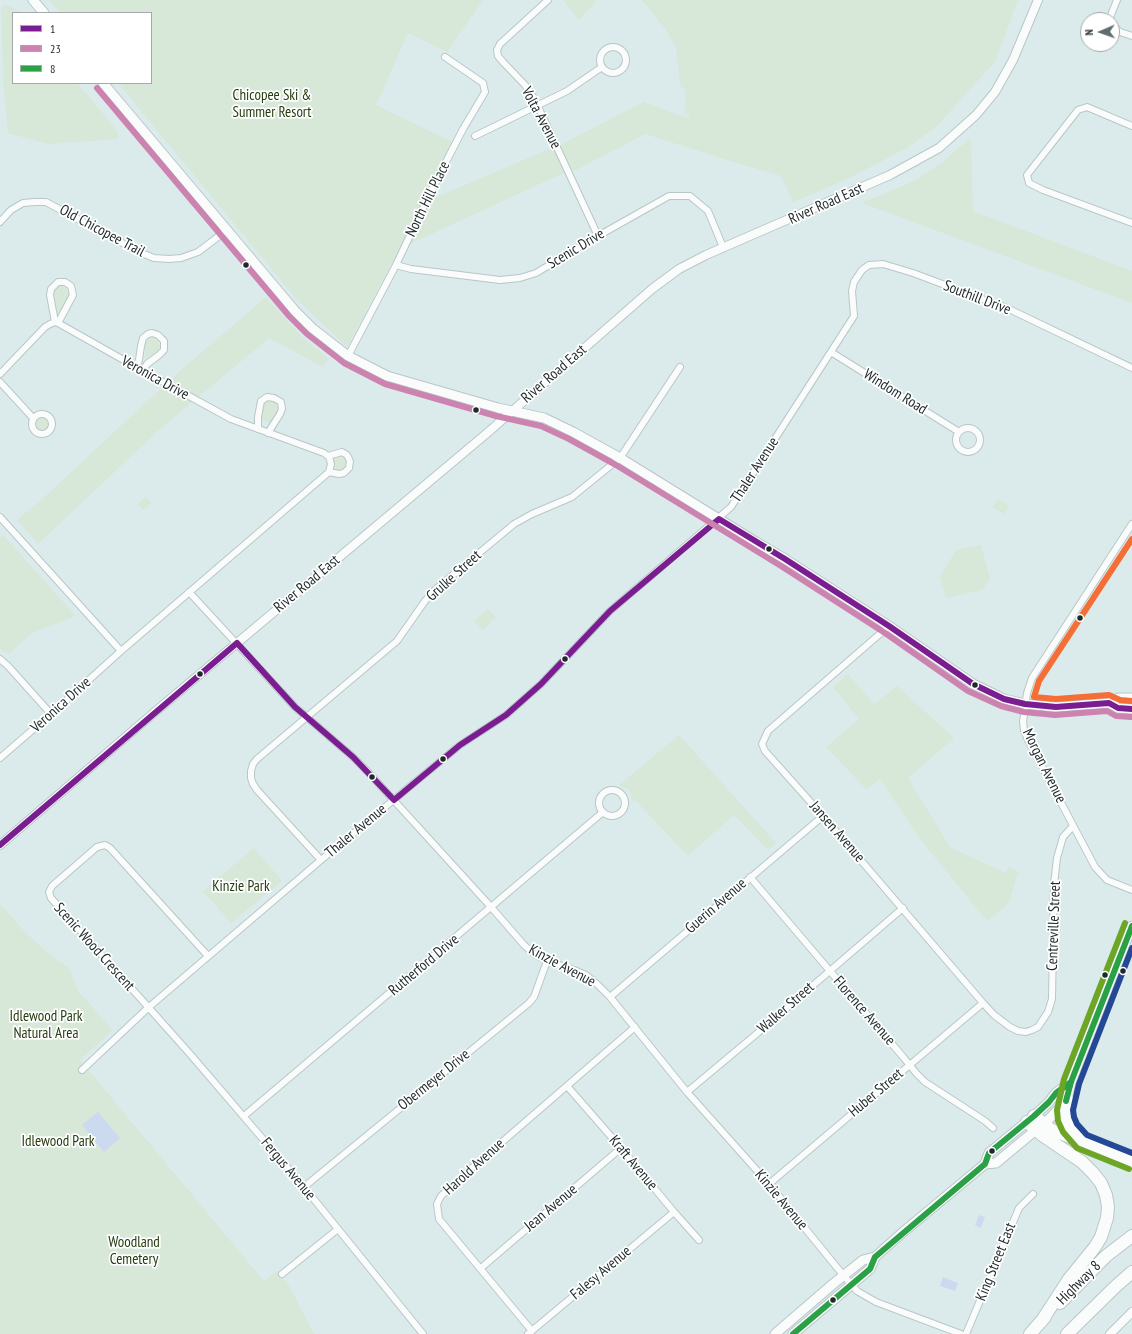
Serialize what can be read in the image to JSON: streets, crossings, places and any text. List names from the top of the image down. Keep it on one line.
{"streets":{"highway":["Highway 8"],"street":["Volta Avenue","North Hill Place","River Road East","Old Chicopee Trail","Scenic Drive","Southill Drive","Veronica Drive","Windom Road","Thaler Avenue","Grulke Street","Morgan Avenue","Jansen Avenue","Guerin Avenue","Centreville Street","Scenic Wood Crescent","Rutherford Drive","Kinzie Avenue","Walker Street","Florence Avenue","Obermeyer Drive","Huber Street","Kraft Avenue","Harold Avenue","Fergus Avenue","Jean Avenue","King Street East","Falesy Avenue"]},"crossings":[["Volta Avenue","Scenic Drive"],["North Hill Place","Scenic Drive"],["River Road East","Scenic Drive"],["River Road East","Kinzie Avenue"],["Southill Drive","Thaler Avenue"],["Veronica Drive","Kinzie Avenue"],["Windom Road","Thaler Avenue"],["Thaler Avenue","Grulke Street"],["Thaler Avenue","Scenic Wood Crescent"],["Thaler Avenue","Kinzie Avenue"],["Thaler Avenue","Fergus Avenue"],["Grulke Street","Kinzie Avenue"],["Morgan Avenue","Centreville Street"],["Jansen Avenue","Guerin Avenue"],["Jansen Avenue","Centreville Street"],["Jansen Avenue","Walker Street"],["Jansen Avenue","Huber Street"],["Guerin Avenue","Kinzie Avenue"],["Guerin Avenue","Florence Avenue"],["Scenic Wood Crescent","Fergus Avenue"],["Rutherford Drive","Kinzie Avenue"],["Rutherford Drive","Fergus Avenue"],["Kinzie Avenue","Walker Street"],["Kinzie Avenue","Obermeyer Drive"],["Kinzie Avenue","Huber Street"],["Kinzie Avenue","Harold Avenue"],["Walker Street","Florence Avenue"],["Florence Avenue","Huber Street"],["Obermeyer Drive","Fergus Avenue"],["Kraft Avenue","Harold Avenue"],["Kraft Avenue","Jean Avenue"],["Kraft Avenue","Falesy Avenue"],["Harold Avenue","Jean Avenue"],["Harold Avenue","Falesy Avenue"]],"parks":["Chicopee Ski & Summer Resort","Kinzie Park","Idlewood Park Natural Area","Idlewood Park","Woodland Cemetery"],"lines":["transit line 23","transit line 1","transit line 8"],"legend":["1","23","8"],"north":"left"}
